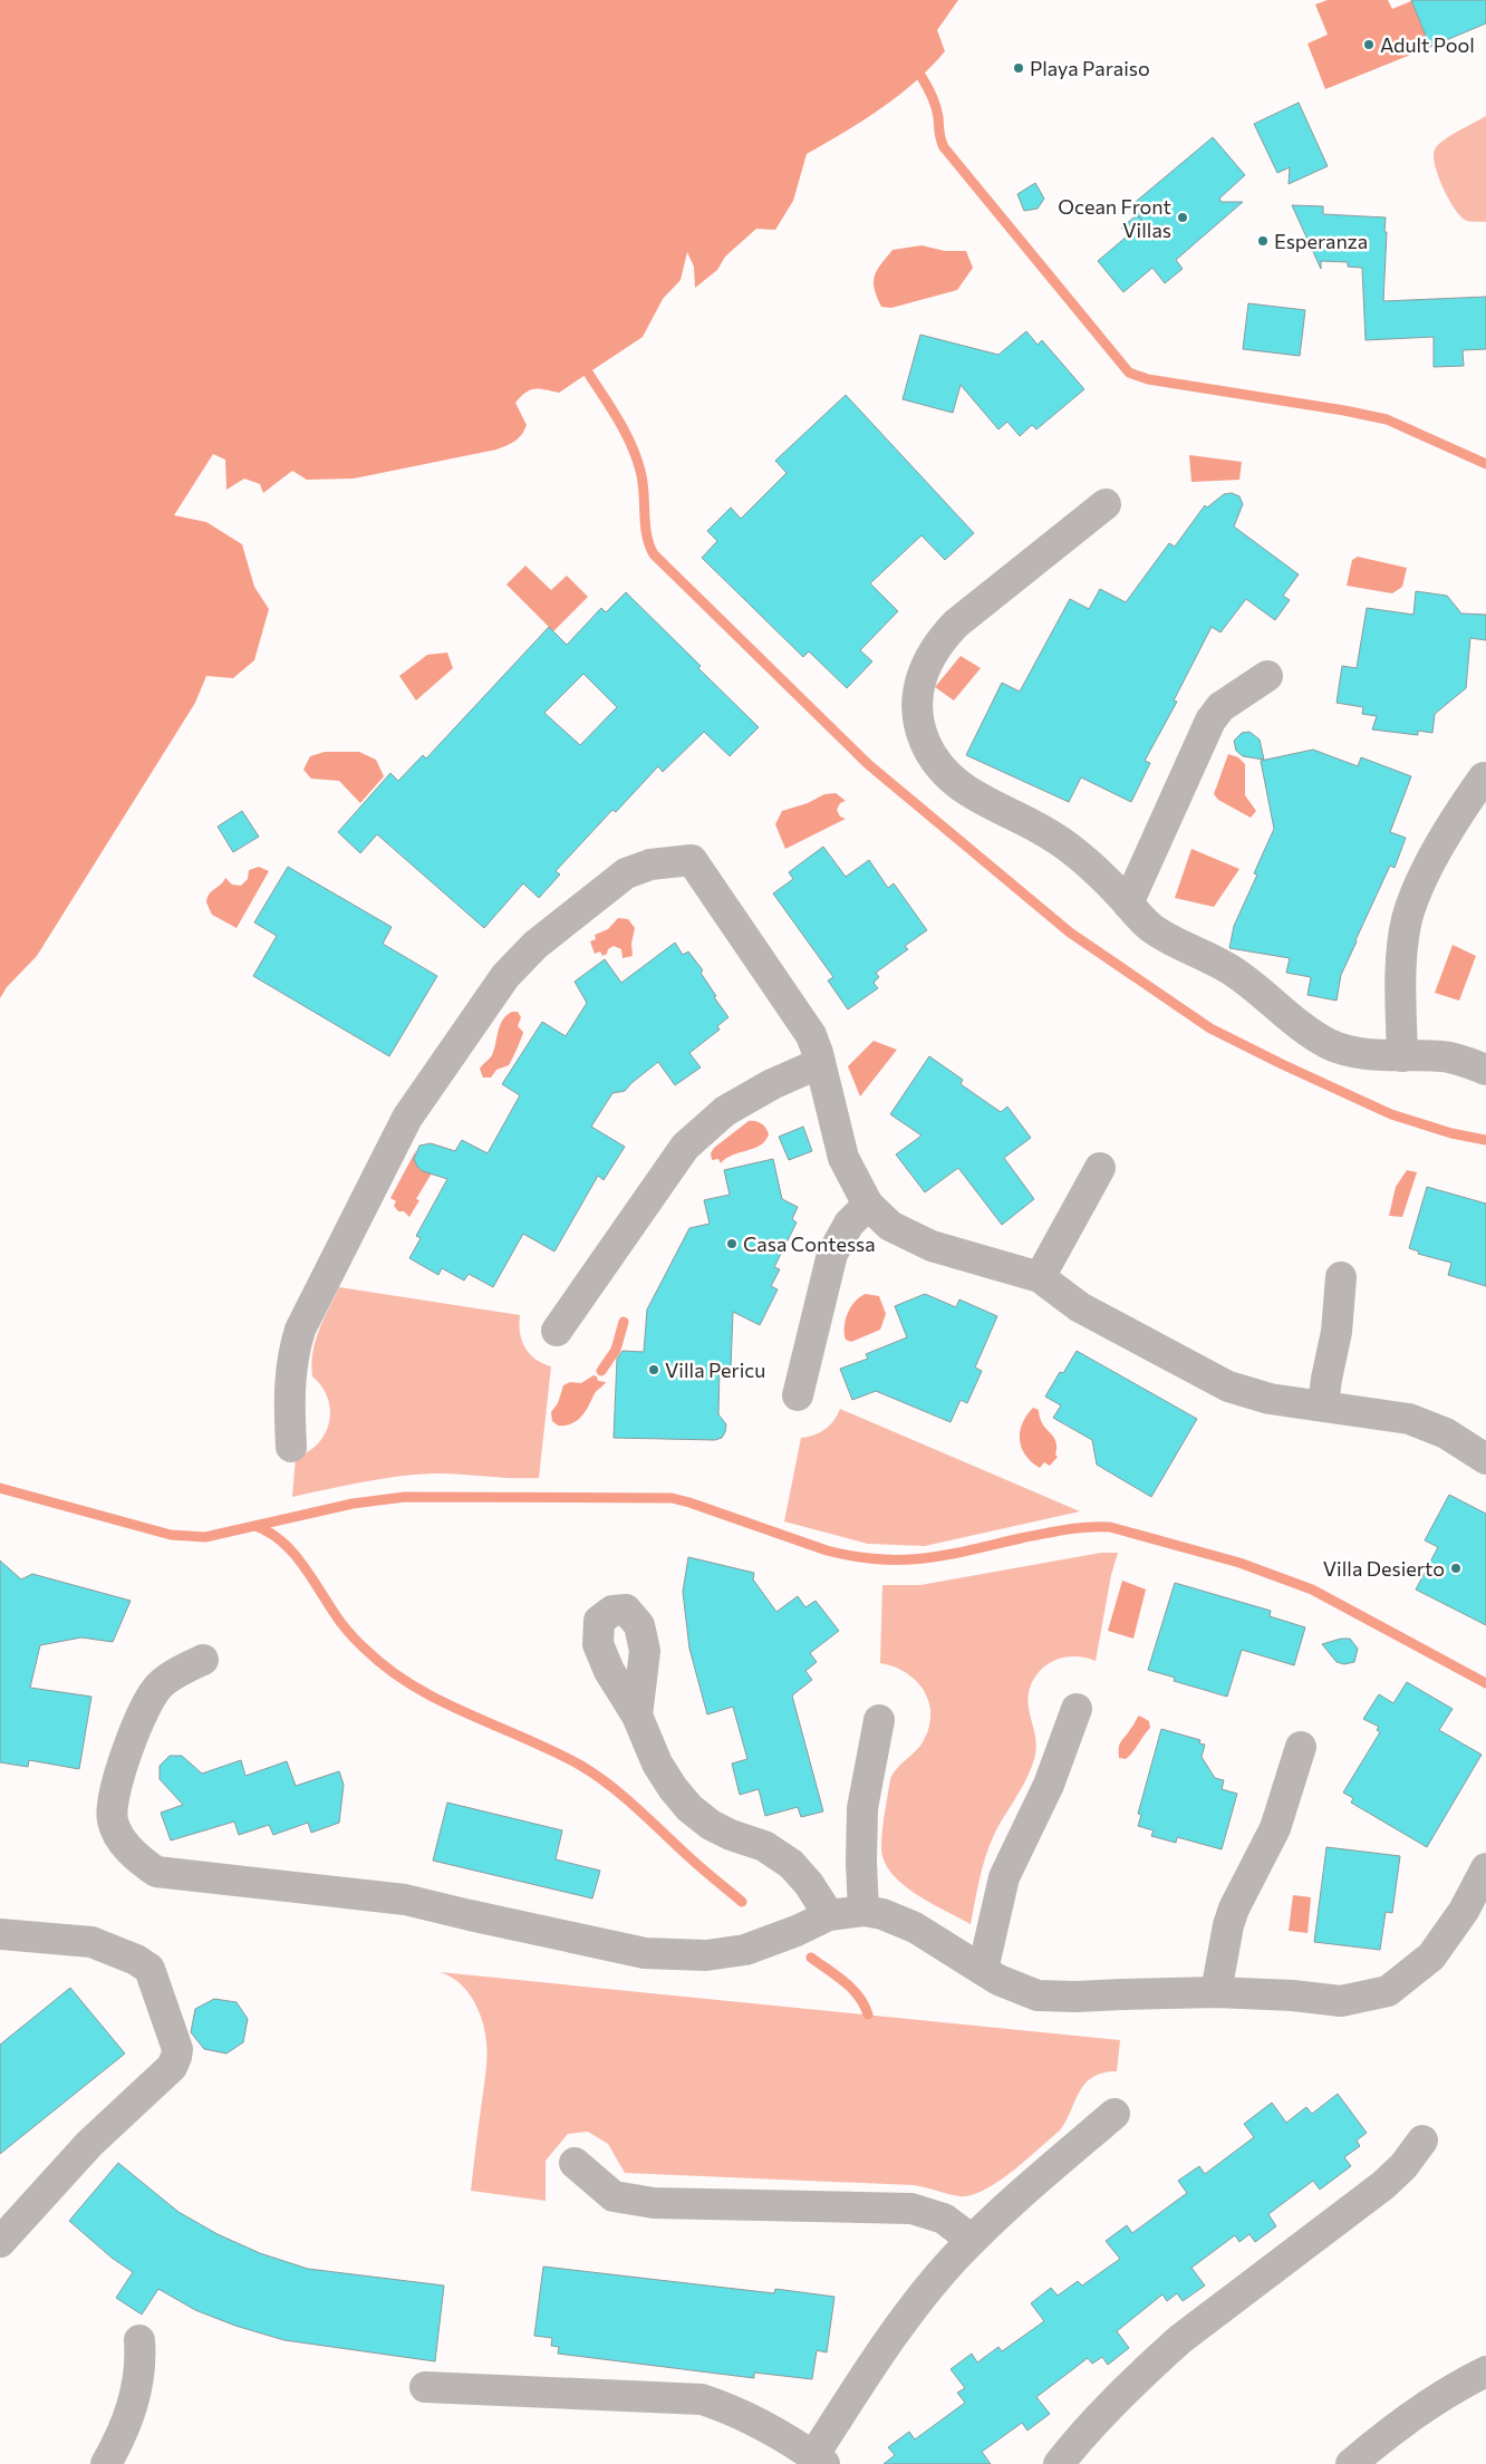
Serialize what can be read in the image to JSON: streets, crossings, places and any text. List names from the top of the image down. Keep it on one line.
{"places":["Adult Pool","Playa Paraiso","Ocean Front Villas","Esperanza","Casa Contessa","Villa Pericu","Villa Desierto"]}
